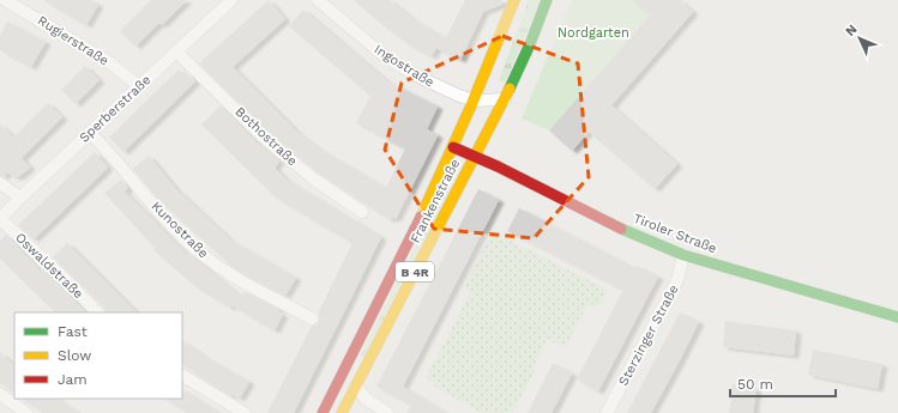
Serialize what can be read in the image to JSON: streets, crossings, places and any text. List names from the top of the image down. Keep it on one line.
{"streets":{"main road":["Frankenstraße","Tiroler Straße","B 4R"],"street":["Rugierstraße","Ingostraße","Sperberstraße","Bothostraße","Kunostraße","Oswaldstraße","Sterzinger Straße"]},"crossings":[["Rugierstraße","Sperberstraße"],["Ingostraße","Frankenstraße"],["Sperberstraße","Bothostraße"],["Sperberstraße","Kunostraße"],["Sperberstraße","Oswaldstraße"],["Frankenstraße","Tiroler Straße"],["Tiroler Straße","Sterzinger Straße"]],"parks":["Nordgarten"],"legend":["Fast","Slow","Jam"],"scale_bar":"50 m","north":"top left"}
